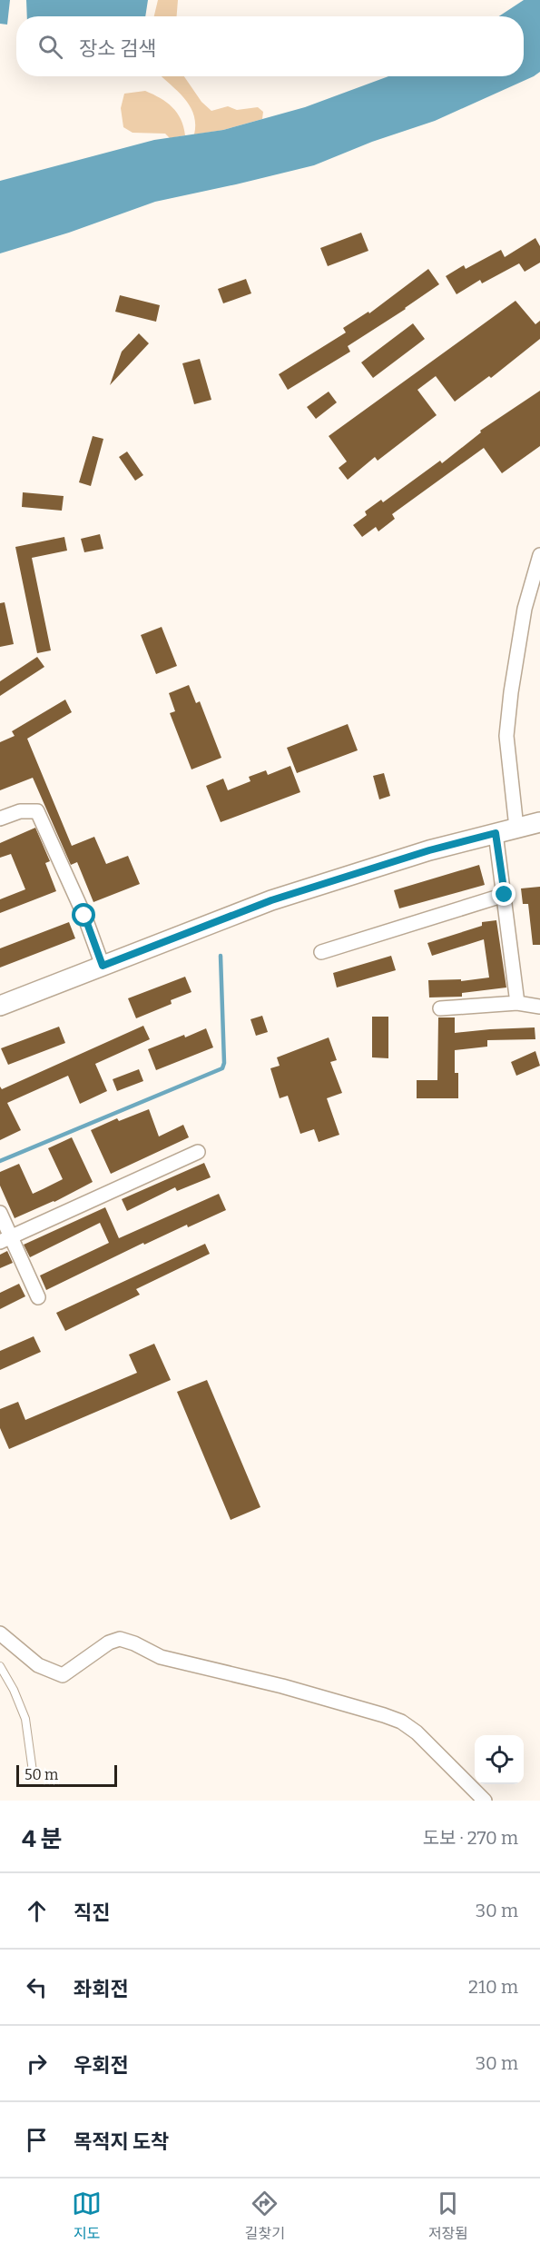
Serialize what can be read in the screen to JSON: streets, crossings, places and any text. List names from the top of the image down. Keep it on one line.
{"scale_bar":"50 m","page":{"search":"장소 검색","scale":"50 m","heading":["4 분","도보 · 270 m"],"list":[["직진","30 m"],["좌회전","210 m"],["우회전","30 m"],"목적지 도착"],"nav":["지도","길찾기","저장됨"]}}
